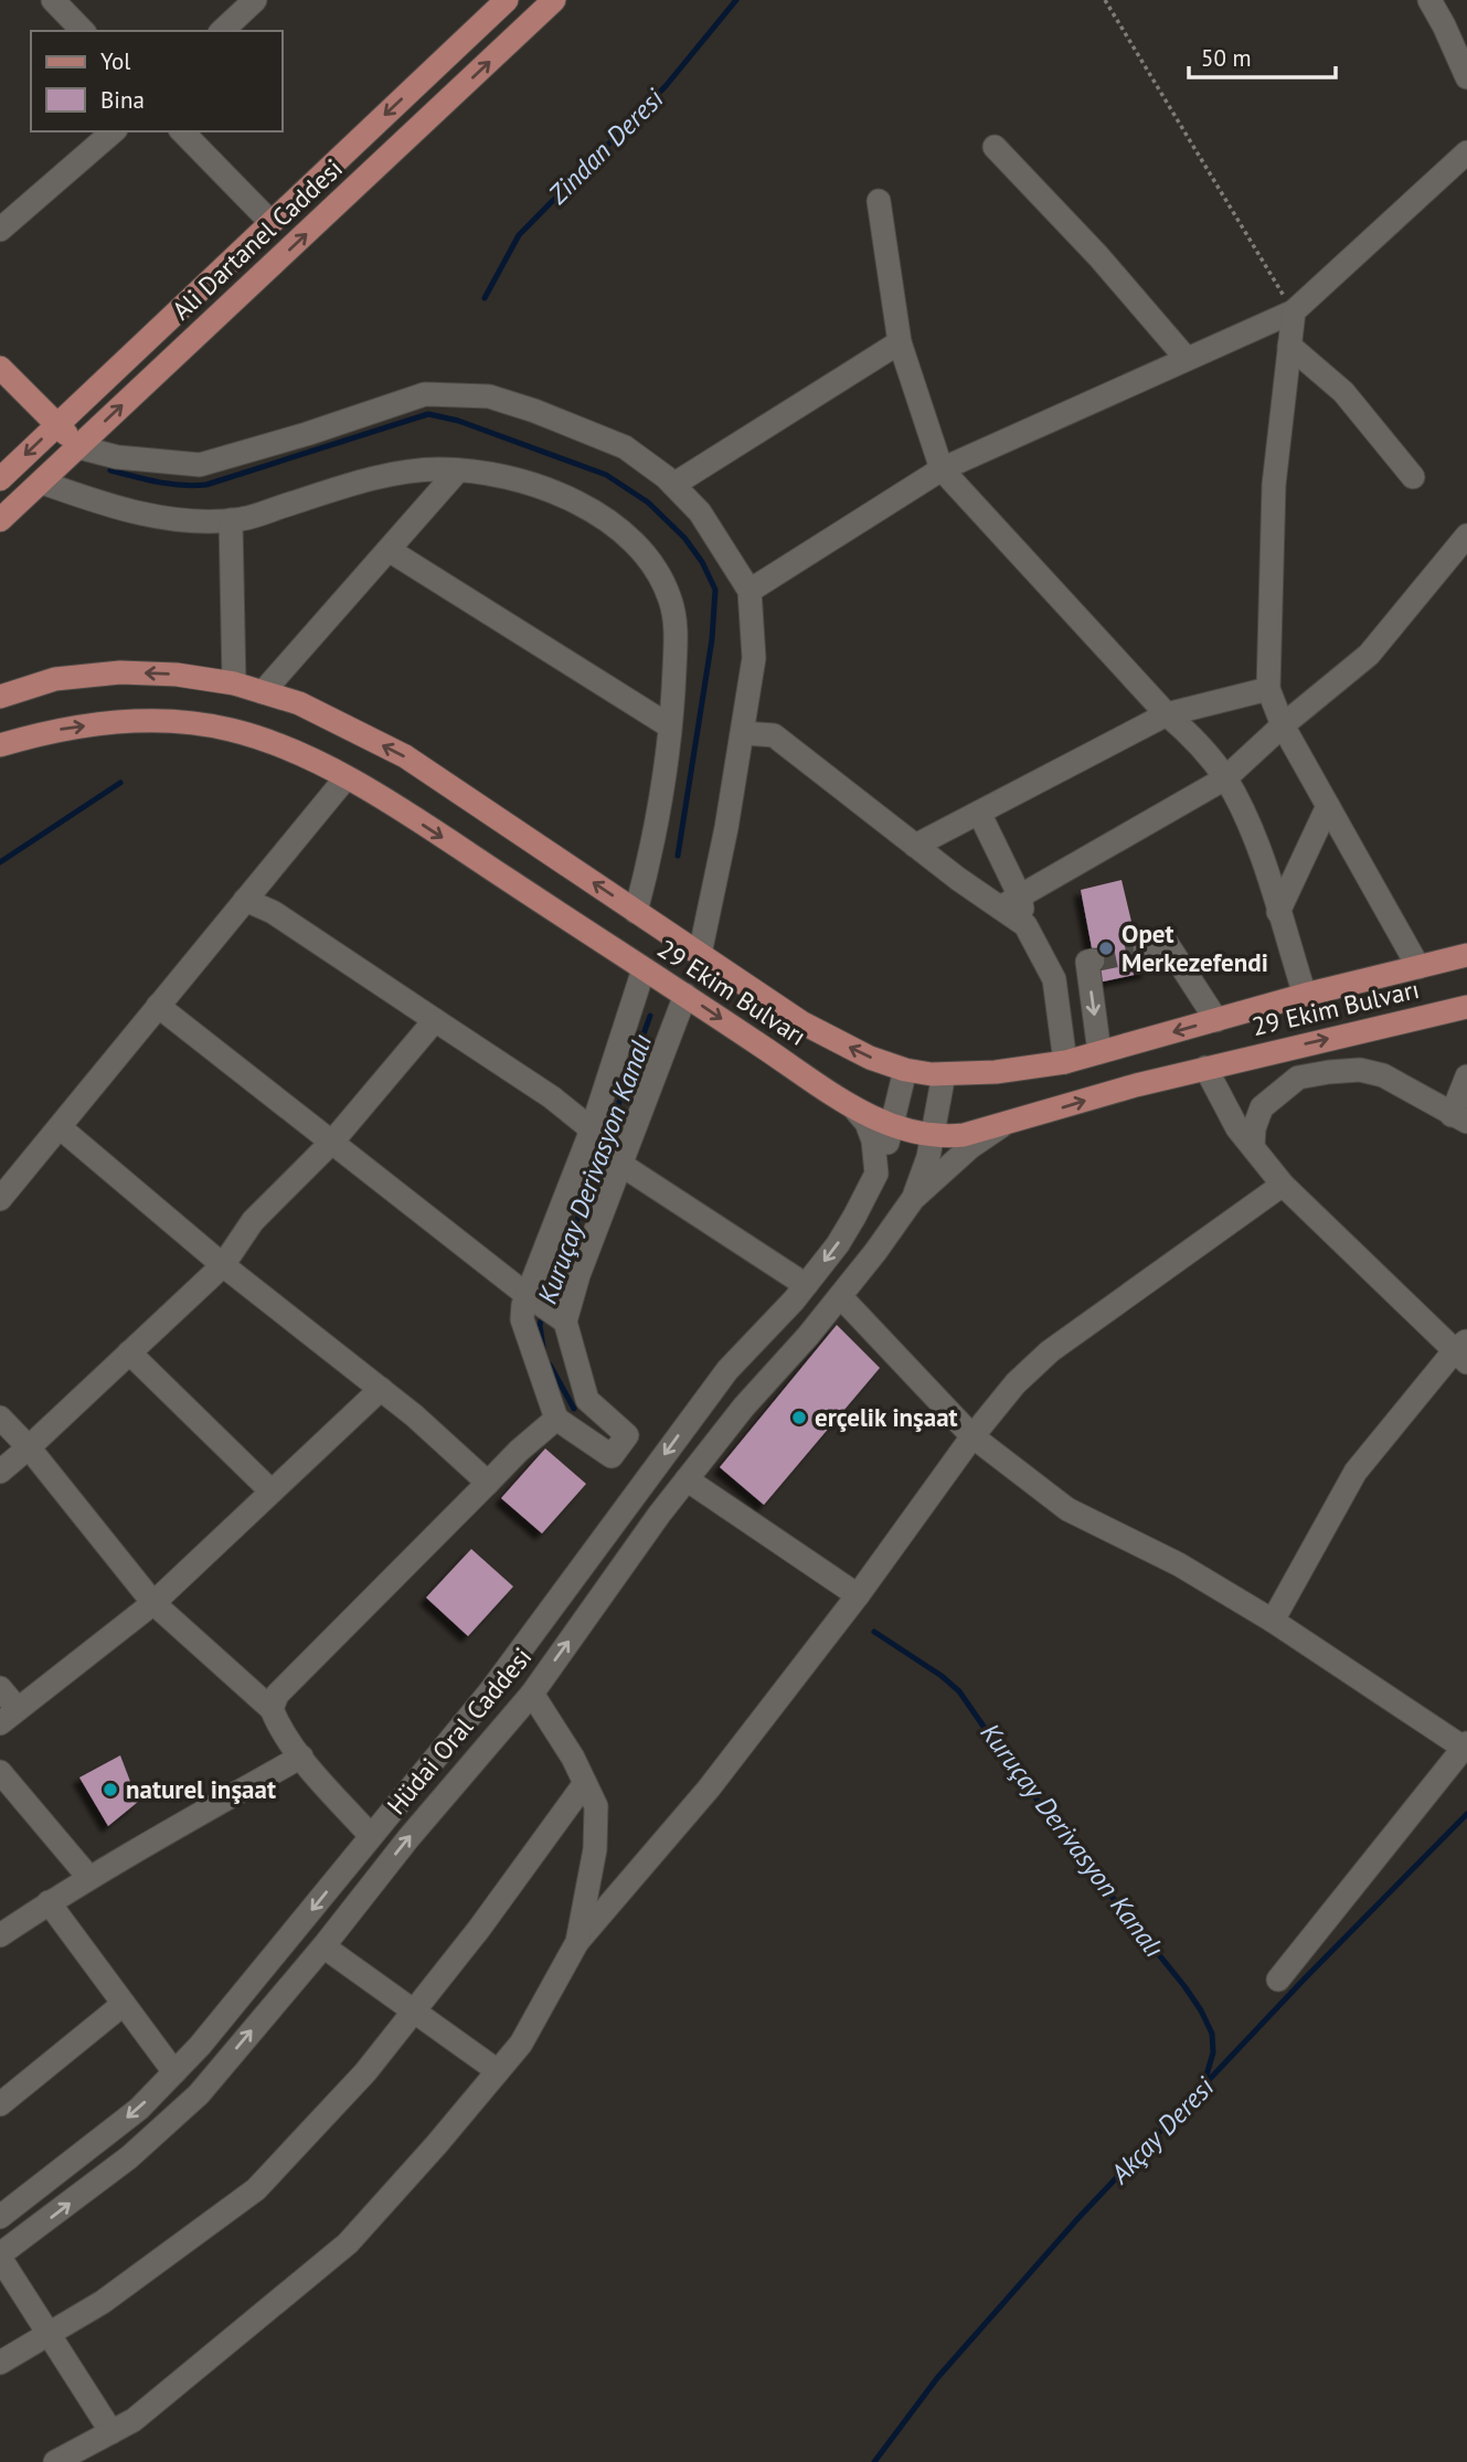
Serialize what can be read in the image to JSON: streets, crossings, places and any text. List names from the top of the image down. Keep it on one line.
{"streets":{"main road":["Ali Dartanel Caddesi","29 Ekim Bulvarı"],"street":["Hüdai Oral Caddesi"]},"crossings":[["29 Ekim Bulvarı","Hüdai Oral Caddesi"]],"water":["Zindan Deresi","Kuruçay Derivasyon Kanalı","Akçay Deresi"],"places":["Opet Merkezefendi","erçelik inşaat","naturel inşaat"],"legend":["Yol","Bina"],"scale_bar":"50 m"}
